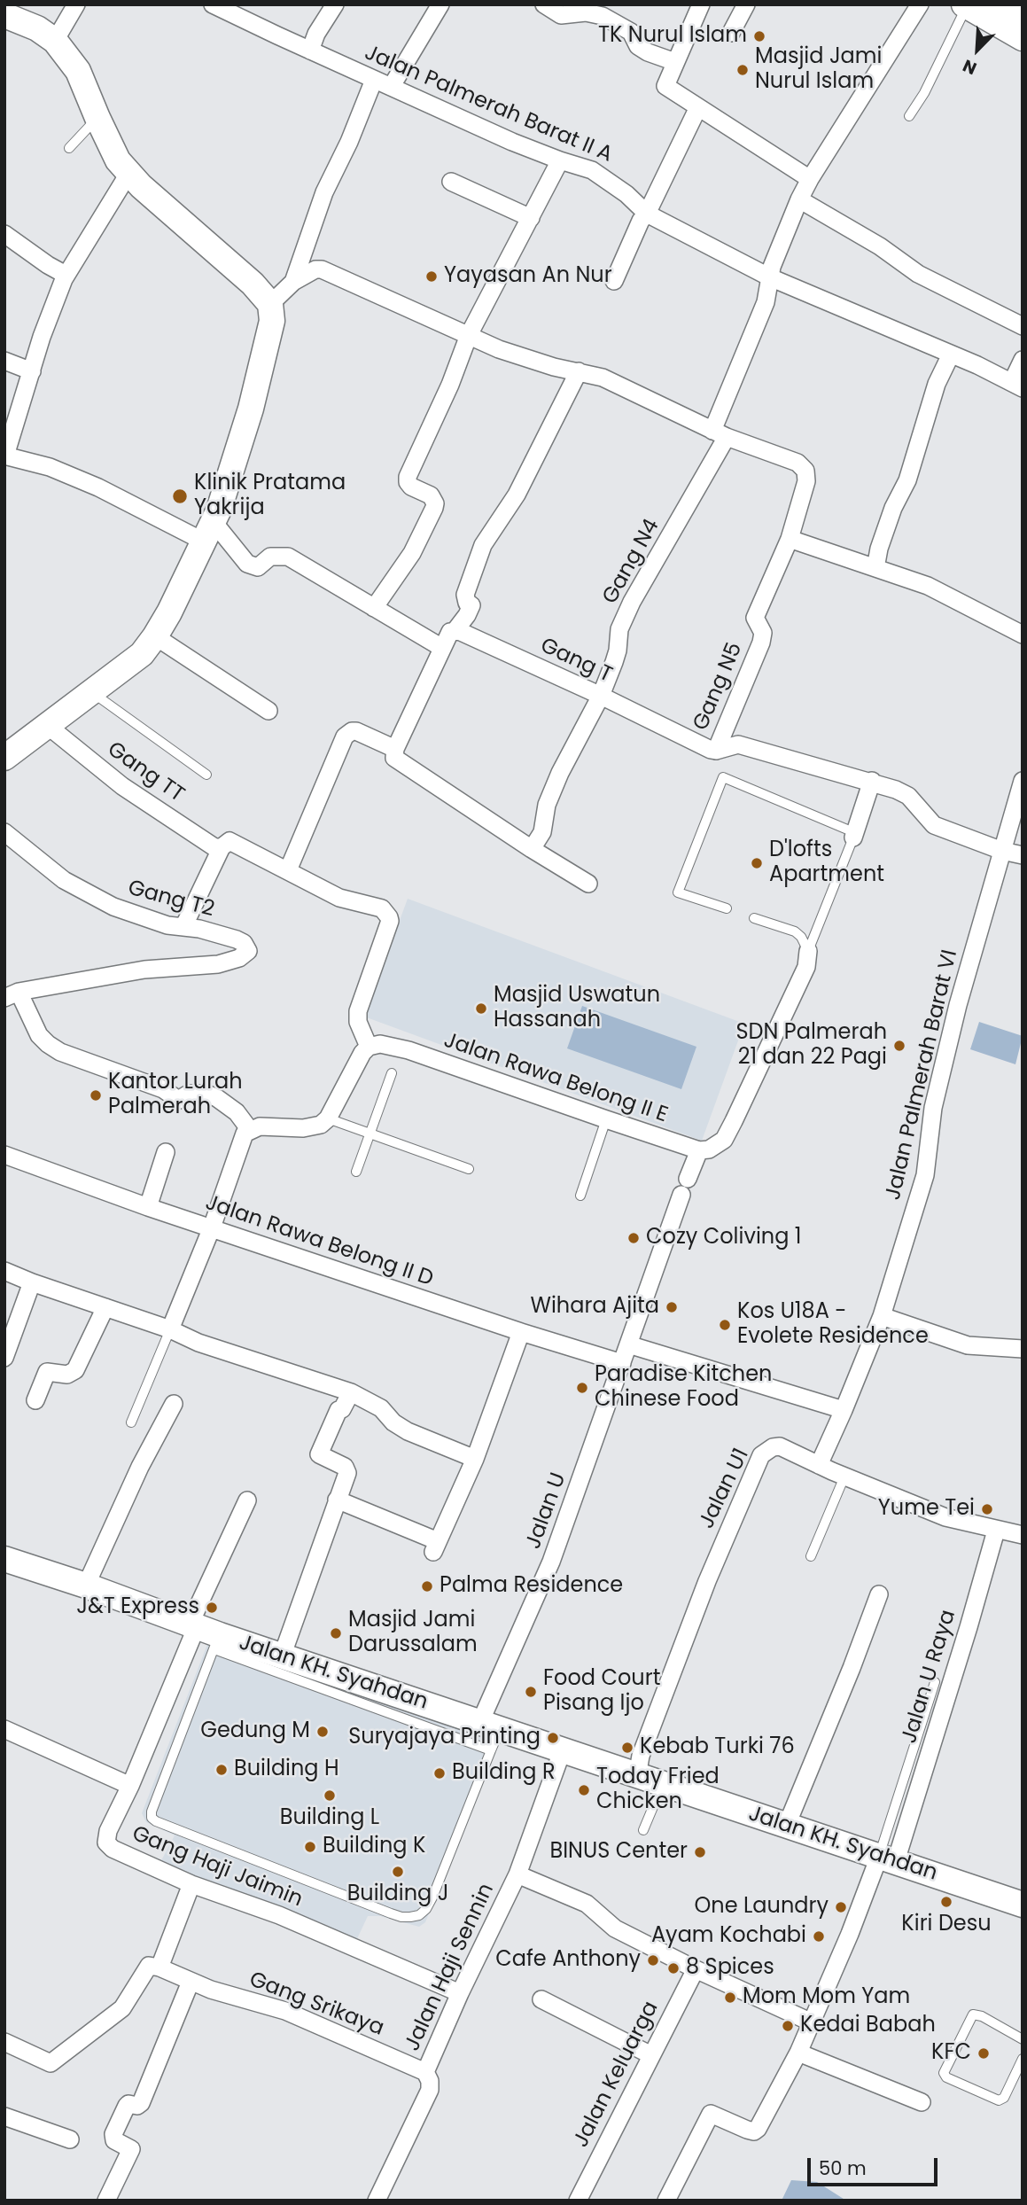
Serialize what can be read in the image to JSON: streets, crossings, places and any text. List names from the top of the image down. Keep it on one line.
{"streets":{"street":["Jalan Palmerah Barat II A","Gang N4","Gang T","Gang N5","Gang TT","Gang T2","Jalan Palmerah Barat VI","Jalan Rawa Belong II E","Jalan Rawa Belong II D","Jalan U1","Jalan U","Jalan KH. Syahdan","Jalan U Raya","Gang Haji Jaimin","Jalan Haji Sennin","Gang Srikaya","Jalan Keluarga"]},"crossings":[["Jalan Palmerah Barat II A","Gang N4"],["Gang N4","Gang T"],["Gang N4","Gang N5"],["Gang T","Gang N5"],["Jalan Rawa Belong II D","Jalan U"],["Jalan U1","Jalan KH. Syahdan"],["Jalan U1","Jalan U Raya"],["Jalan U","Jalan KH. Syahdan"],["Jalan KH. Syahdan","Jalan U Raya"],["Jalan KH. Syahdan","Gang Haji Jaimin"],["Jalan KH. Syahdan","Jalan Haji Sennin"],["Gang Haji Jaimin","Jalan Haji Sennin"],["Jalan Haji Sennin","Gang Srikaya"]],"places":["TK Nurul Islam","Masjid Jami Nurul Islam","Yayasan An Nur","Klinik Pratama Yakrija","D'lofts Apartment","Masjid Uswatun Hassanah","SDN Palmerah 21 dan 22 Pagi","Kantor Lurah Palmerah","Cozy Coliving 1","Wihara Ajita","Kos U18A - Evolete Residence","Paradise Kitchen Chinese Food","Yume Tei","Palma Residence","J&T Express","Masjid Jami Darussalam","Food Court Pisang Ijo","Gedung M","Suryajaya Printing","Kebab Turki 76","Building H","Building R","Today Fried Chicken","Building L","Building K","BINUS Center","Building J","Kiri Desu","One Laundry","Ayam Kochabi","Cafe Anthony","8 Spices","Mom Mom Yam","Kedai Babah","KFC"],"scale_bar":"50 m","north":"bottom left"}
